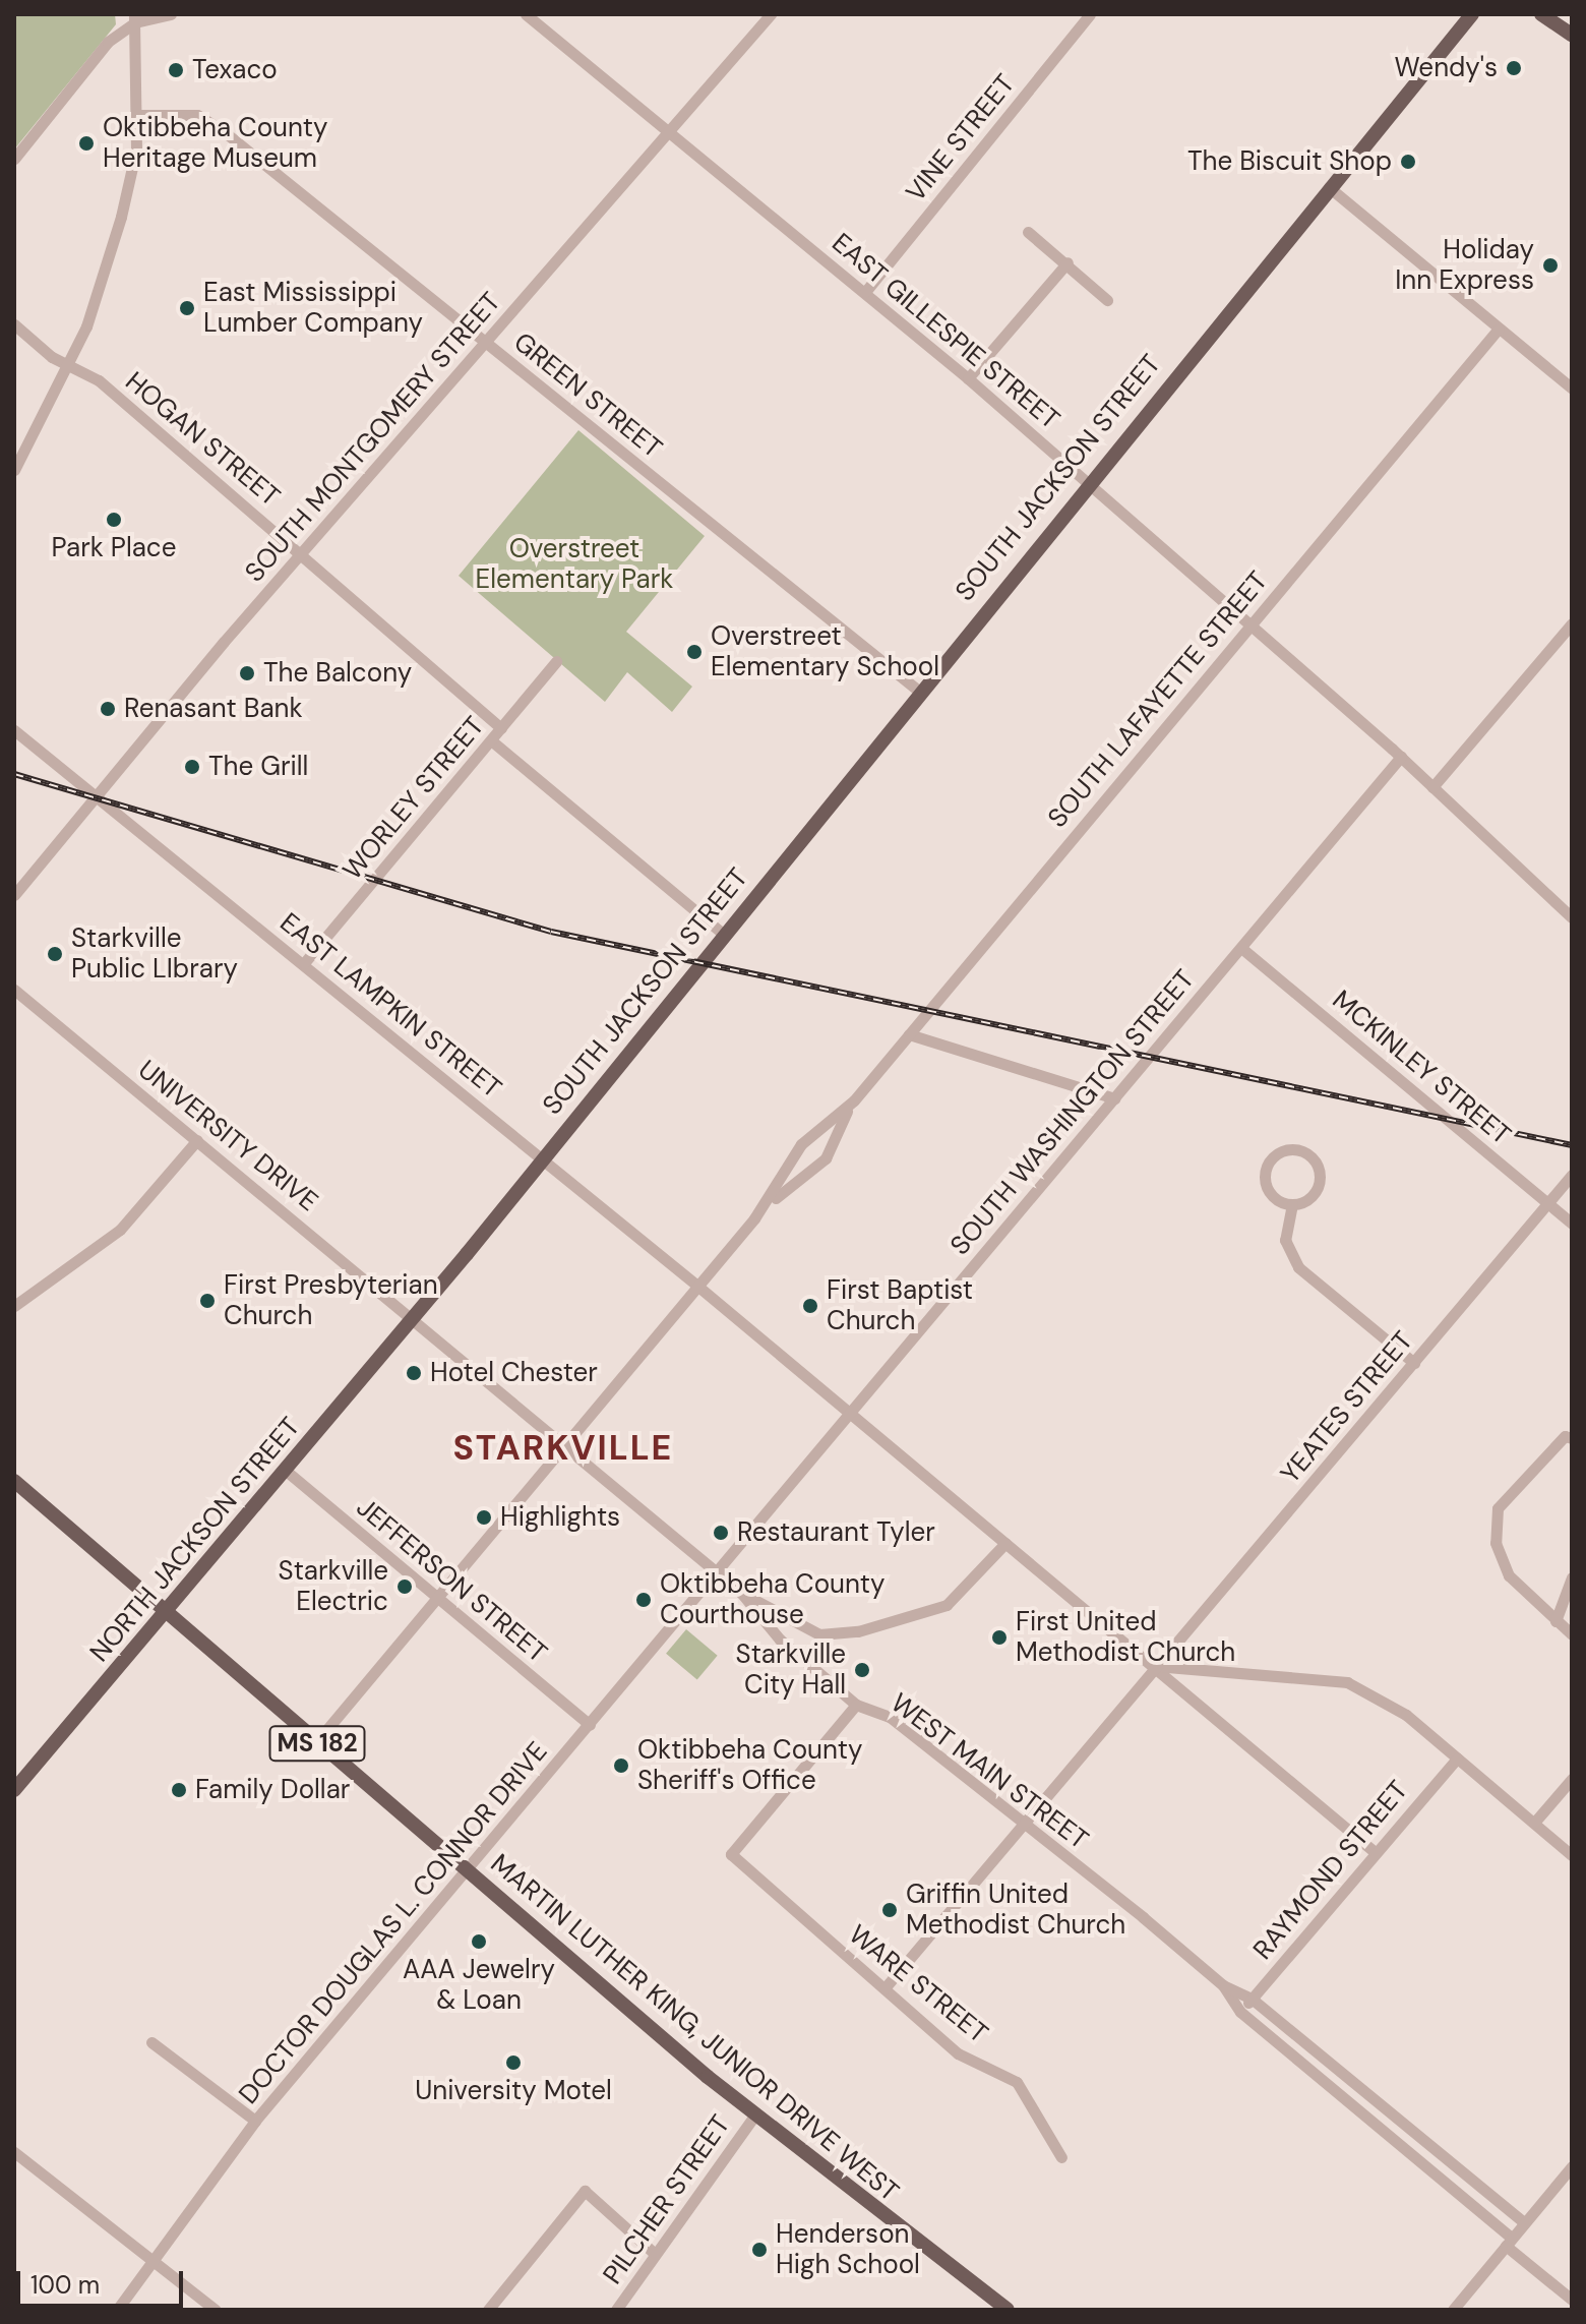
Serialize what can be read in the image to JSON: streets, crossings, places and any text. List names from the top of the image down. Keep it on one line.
{"streets":{"main road":["SOUTH JACKSON STREET","NORTH JACKSON STREET","MS 182","MARTIN LUTHER KING, JUNIOR DRIVE WEST"],"street":["VINE STREET","EAST GILLESPIE STREET","GREEN STREET","SOUTH MONTGOMERY STREET","HOGAN STREET","SOUTH LAFAYETTE STREET","WORLEY STREET","EAST LAMPKIN STREET","MCKINLEY STREET","SOUTH WASHINGTON STREET","UNIVERSITY DRIVE","YEATES STREET","JEFFERSON STREET","WEST MAIN STREET","RAYMOND STREET","DOCTOR DOUGLAS L. CONNOR DRIVE","WARE STREET","PILCHER STREET"]},"crossings":[["VINE STREET","EAST GILLESPIE STREET"],["EAST GILLESPIE STREET","SOUTH MONTGOMERY STREET"],["EAST GILLESPIE STREET","SOUTH JACKSON STREET"],["EAST GILLESPIE STREET","SOUTH LAFAYETTE STREET"],["EAST GILLESPIE STREET","SOUTH WASHINGTON STREET"],["GREEN STREET","SOUTH MONTGOMERY STREET"],["GREEN STREET","SOUTH JACKSON STREET"],["SOUTH MONTGOMERY STREET","HOGAN STREET"],["SOUTH MONTGOMERY STREET","EAST LAMPKIN STREET"],["HOGAN STREET","WORLEY STREET"],["SOUTH JACKSON STREET","EAST LAMPKIN STREET"],["SOUTH JACKSON STREET","UNIVERSITY DRIVE"],["SOUTH JACKSON STREET","NORTH JACKSON STREET"],["SOUTH LAFAYETTE STREET","EAST LAMPKIN STREET"],["SOUTH LAFAYETTE STREET","UNIVERSITY DRIVE"],["SOUTH LAFAYETTE STREET","JEFFERSON STREET"],["SOUTH LAFAYETTE STREET","MS 182"],["SOUTH LAFAYETTE STREET","WEST MAIN STREET"],["WORLEY STREET","EAST LAMPKIN STREET"],["EAST LAMPKIN STREET","SOUTH WASHINGTON STREET"],["EAST LAMPKIN STREET","YEATES STREET"],["EAST LAMPKIN STREET","RAYMOND STREET"],["MCKINLEY STREET","SOUTH WASHINGTON STREET"],["MCKINLEY STREET","YEATES STREET"],["SOUTH WASHINGTON STREET","WEST MAIN STREET"],["SOUTH WASHINGTON STREET","DOCTOR DOUGLAS L. CONNOR DRIVE"],["UNIVERSITY DRIVE","NORTH JACKSON STREET"],["UNIVERSITY DRIVE","WEST MAIN STREET"],["YEATES STREET","WEST MAIN STREET"],["YEATES STREET","WARE STREET"],["NORTH JACKSON STREET","JEFFERSON STREET"],["NORTH JACKSON STREET","MS 182"],["JEFFERSON STREET","DOCTOR DOUGLAS L. CONNOR DRIVE"],["MS 182","DOCTOR DOUGLAS L. CONNOR DRIVE"],["MS 182","MARTIN LUTHER KING, JUNIOR DRIVE WEST"],["WEST MAIN STREET","RAYMOND STREET"],["WEST MAIN STREET","DOCTOR DOUGLAS L. CONNOR DRIVE"],["WEST MAIN STREET","WARE STREET"],["DOCTOR DOUGLAS L. CONNOR DRIVE","MARTIN LUTHER KING, JUNIOR DRIVE WEST"],["MARTIN LUTHER KING, JUNIOR DRIVE WEST","PILCHER STREET"]],"districts":["STARKVILLE"],"parks":["Overstreet Elementary Park"],"places":["Wendy's","Texaco","Oktibbeha County Heritage Museum","The Biscuit Shop","Holiday Inn Express","East Mississippi Lumber Company","Park Place","Overstreet Elementary School","The Balcony","Renasant Bank","The Grill","Starkville Public LIbrary","First Presbyterian Church","First Baptist Church","Hotel Chester","Highlights","Restaurant Tyler","Starkville Electric","Oktibbeha County Courthouse","First United Methodist Church","Starkville City Hall","Oktibbeha County Sheriff's Office","Family Dollar","Griffin United Methodist Church","AAA Jewelry & Loan","University Motel","Henderson High School"],"scale_bar":"100 m"}
